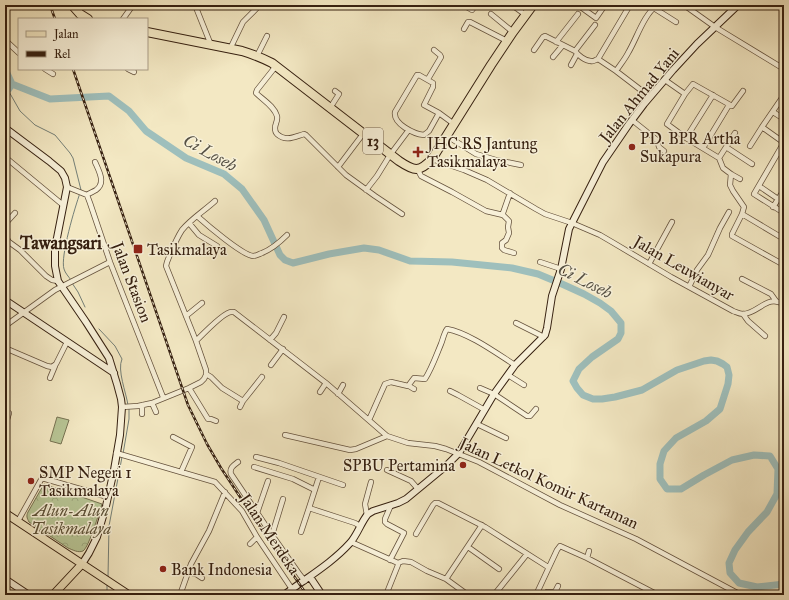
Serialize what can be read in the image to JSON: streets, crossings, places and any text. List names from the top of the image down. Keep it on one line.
{"streets":{"highway":["13"],"street":["Jalan Ahmad Yani","Jalan Leuwianyar","Jalan Stasion","Jalan Letkol Komir Kartaman","Jalan Merdeka"]},"crossings":[["Jalan Ahmad Yani","Jalan Leuwianyar"]],"districts":["Tawangsari"],"water":["Ci Loseh"],"parks":["Alun-Alun Tasikmalaya"],"places":{"other":["PD. BPR Artha Sukapura","SPBU Pertamina","SMP Negeri 1 Tasikmalaya","Bank Indonesia"],"health":["JHC RS Jantung Tasikmalaya"],"transit":["Tasikmalaya"]},"legend":["Jalan","Rel"]}
